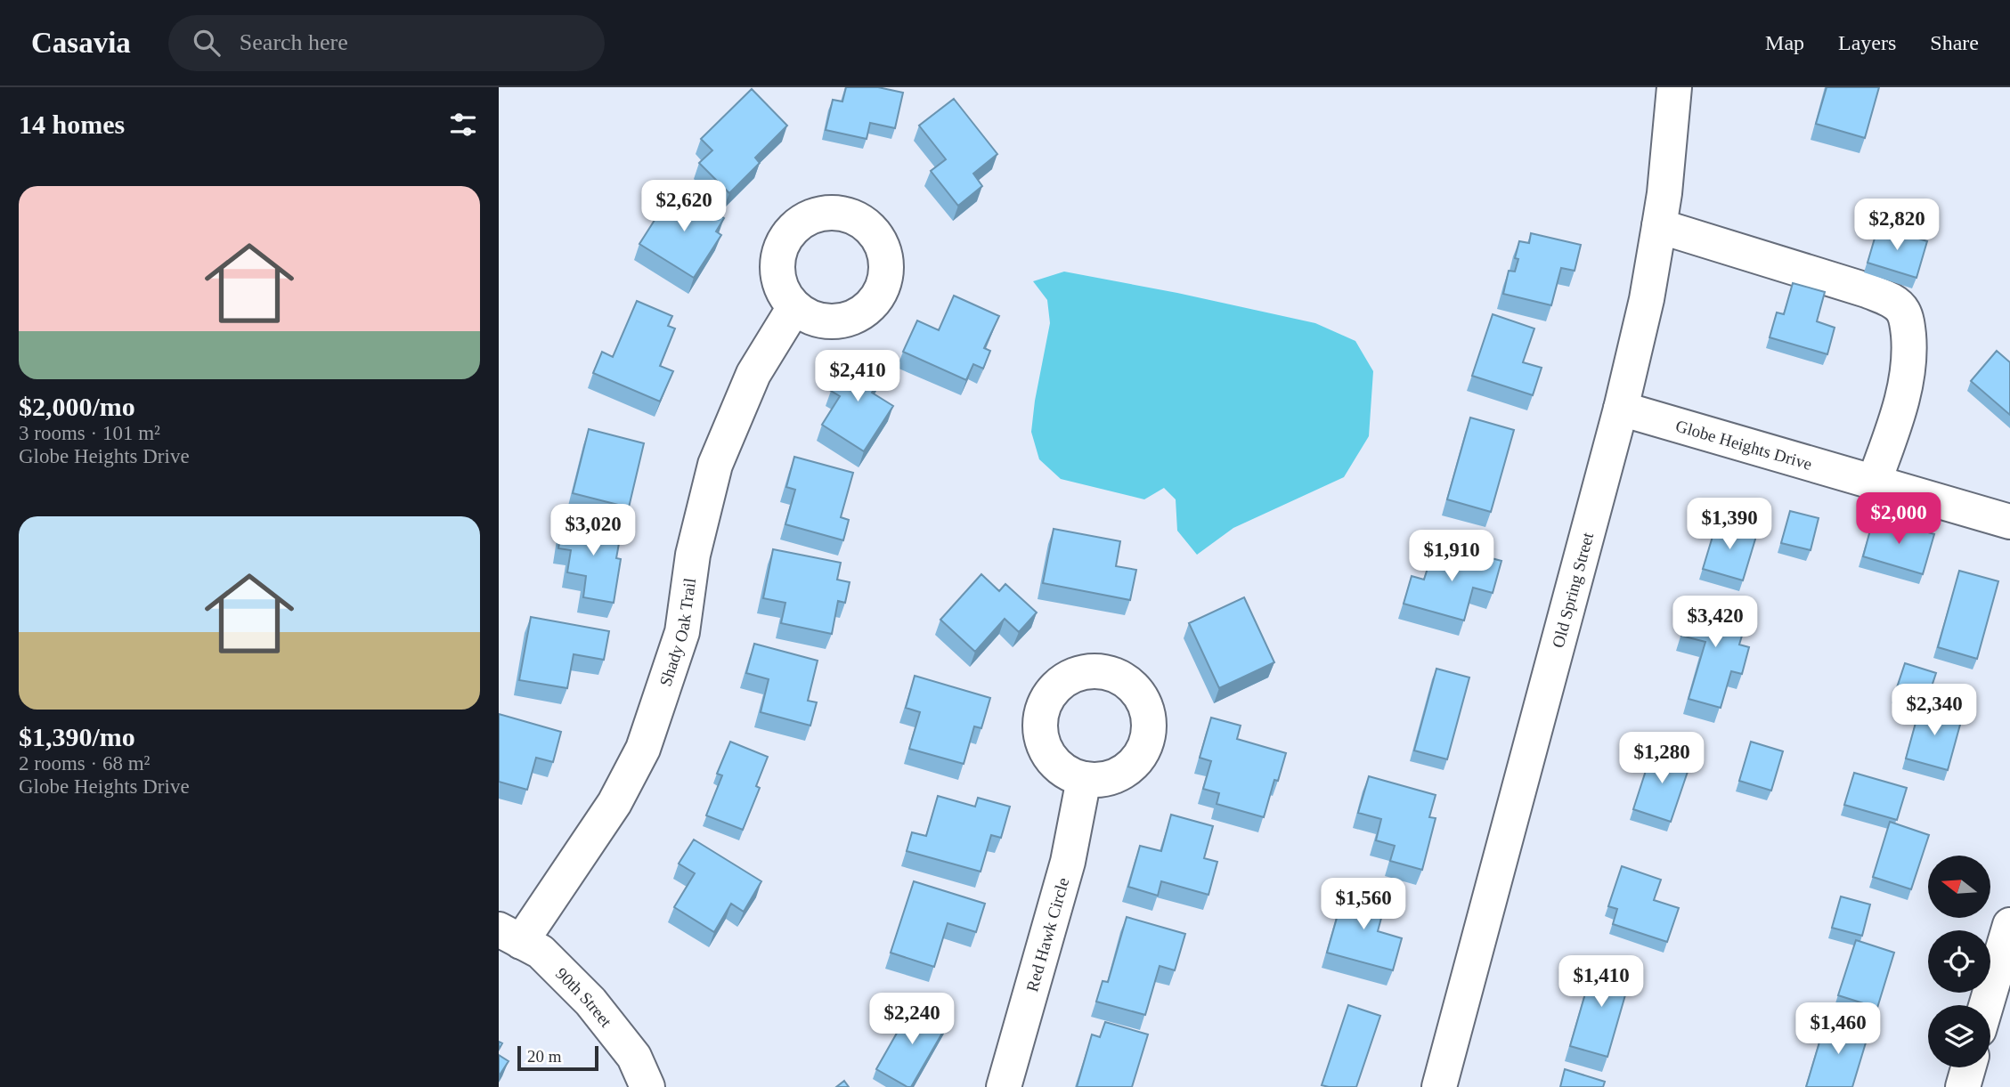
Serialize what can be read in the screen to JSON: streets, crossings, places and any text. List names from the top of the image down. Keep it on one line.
{"streets":{"street":["Globe Heights Drive","Old Spring Street","Shady Oak Trail","Red Hawk Circle","90th Street"]},"crossings":[["Globe Heights Drive","Old Spring Street"],["Shady Oak Trail","90th Street"]],"scale_bar":"20 m","north":"left","page":{"header":"Casavia","search":"Search here","nav":["Map","Layers","Share"],"heading":"14 homes","list":[{"name":"$2,000/mo","note":"3 rooms · 101 m² · Globe Heights Drive"},{"name":"$1,390/mo","note":"2 rooms · 68 m² · Globe Heights Drive"}],"price":["$2,620","$2,820","$2,410","$2,000","$1,390","$3,020","$1,910","$3,420","$2,340","$1,280","$1,560","$1,410","$2,240","$1,460"],"scale":"20 m"}}
